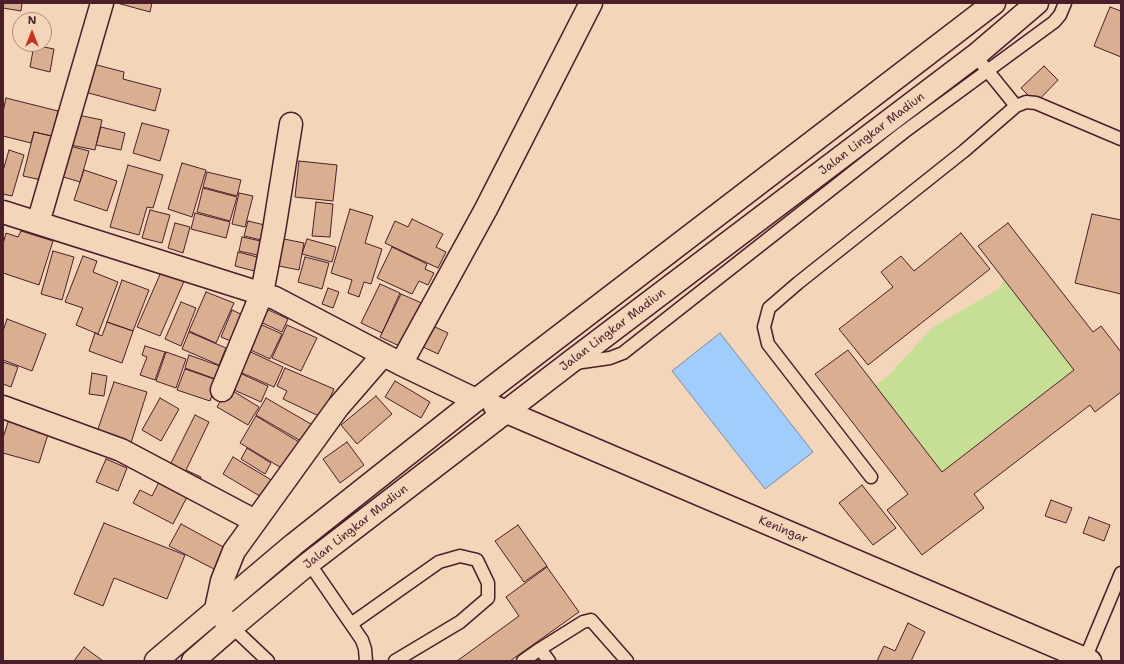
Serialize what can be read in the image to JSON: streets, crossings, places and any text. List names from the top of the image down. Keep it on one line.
{"streets":{"street":["Jalan Lingkar Madiun","Keningar"]},"crossings":[["Jalan Lingkar Madiun","Keningar"]],"north":"top"}
